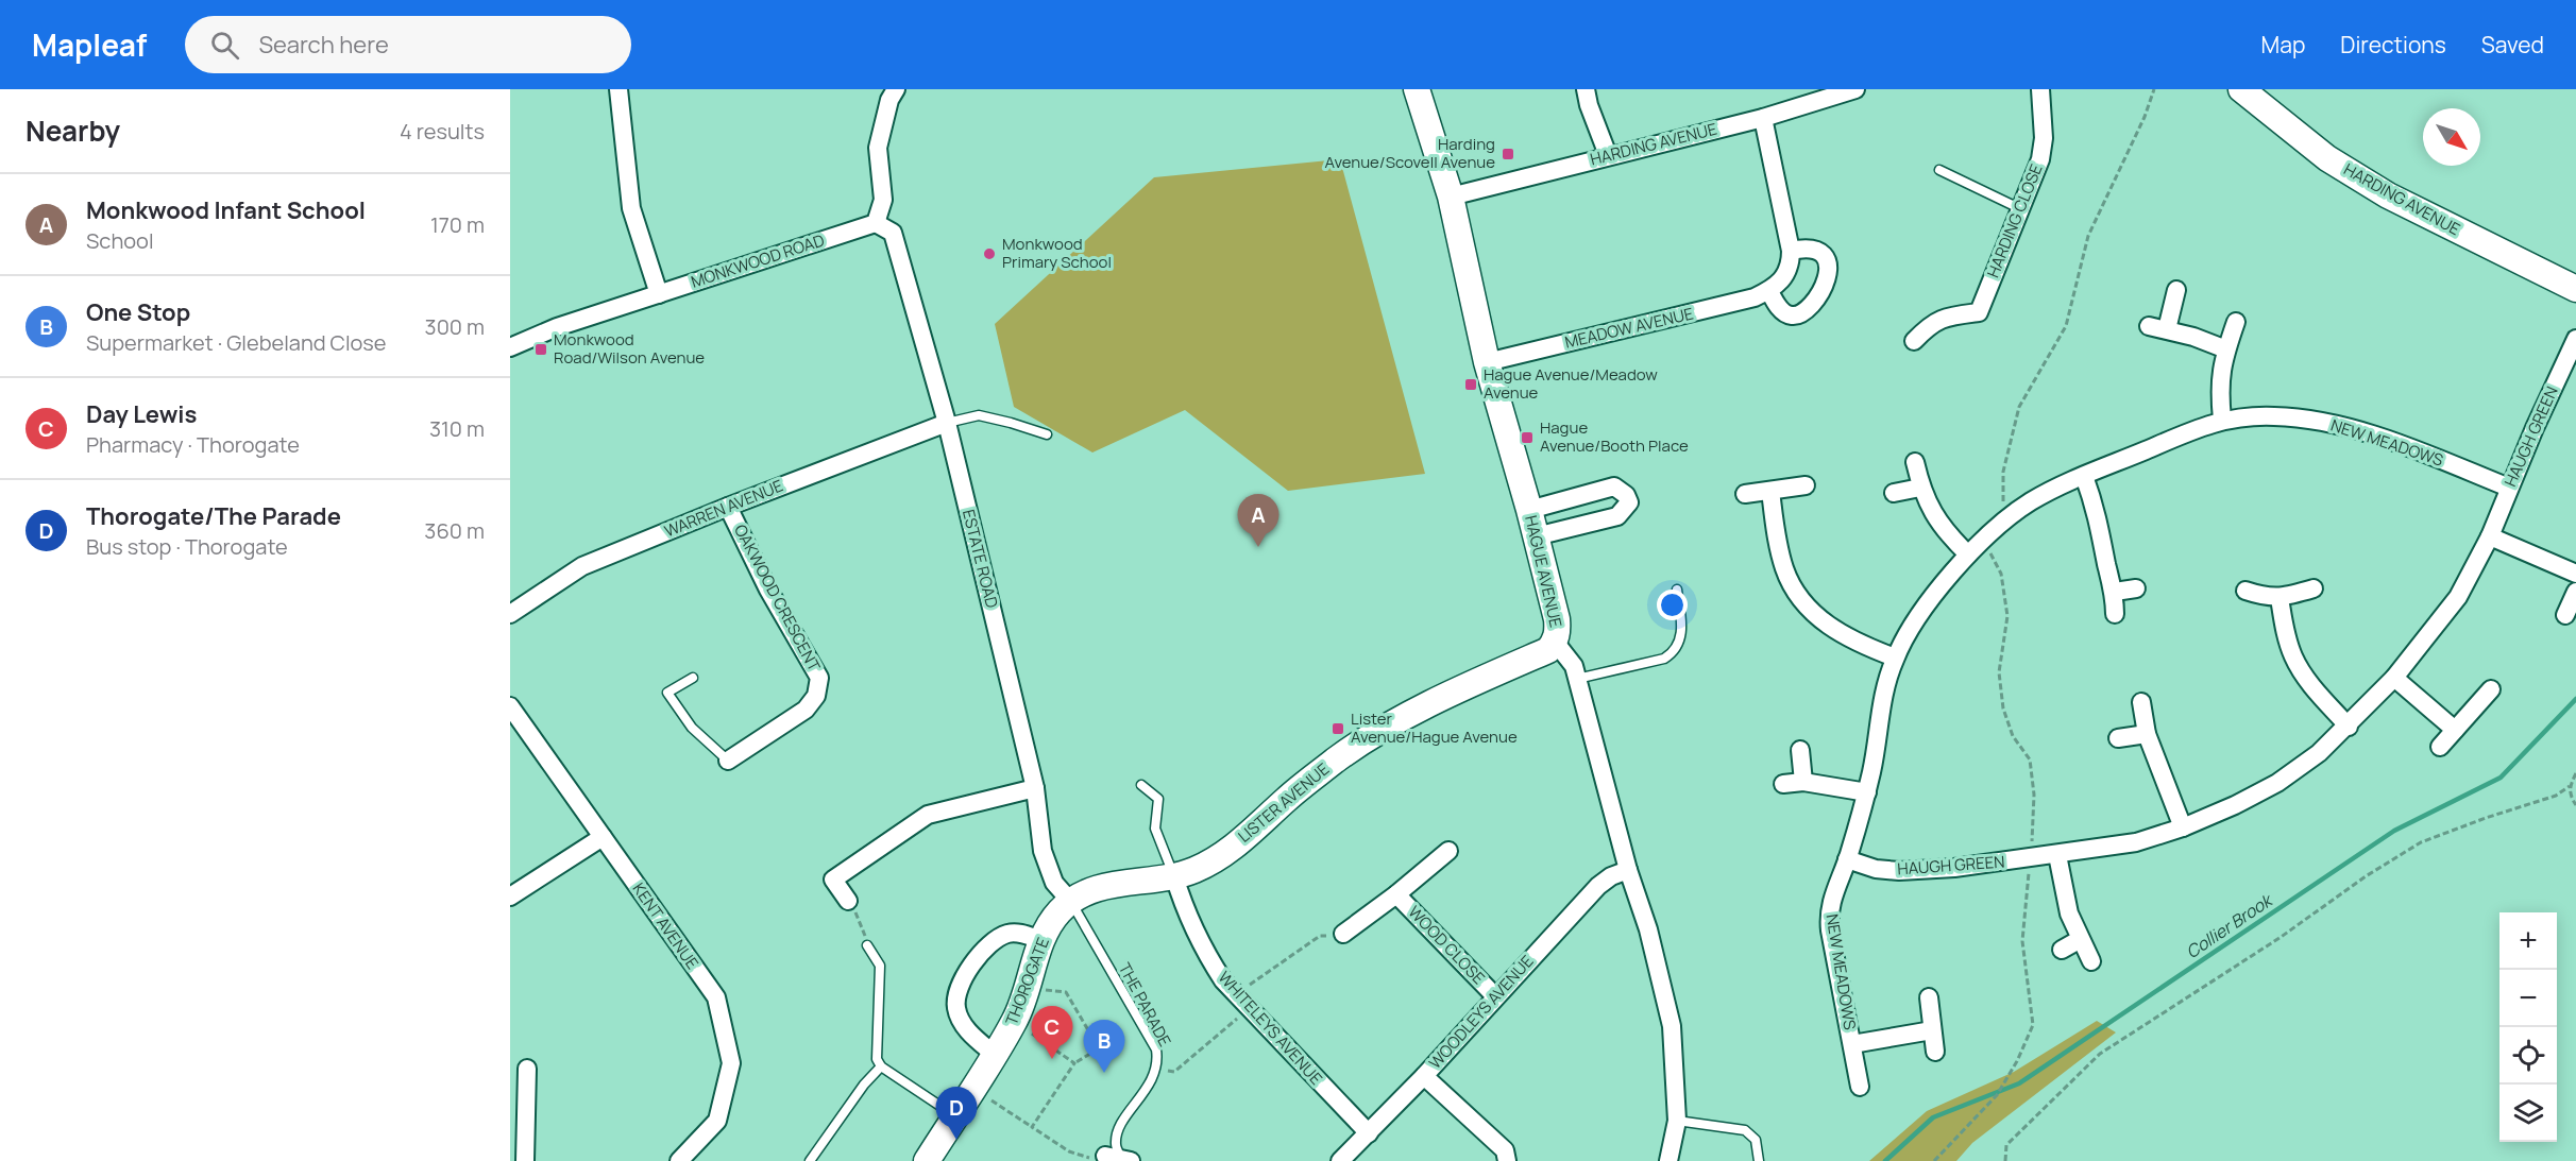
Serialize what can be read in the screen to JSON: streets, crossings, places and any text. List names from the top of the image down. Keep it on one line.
{"streets":{"street":["HARDING AVENUE","HARDING CLOSE","MONKWOOD ROAD","MEADOW AVENUE","HAUGH GREEN","NEW MEADOWS","WARREN AVENUE","ESTATE ROAD","HAGUE AVENUE","OAKWOOD CRESCENT","LISTER AVENUE","KENT AVENUE","WOOD CLOSE","THOROGATE","WOODLEYS AVENUE","WHITELEYS AVENUE"],"lane":["THE PARADE"]},"crossings":[["HARDING AVENUE","HAGUE AVENUE"],["MONKWOOD ROAD","ESTATE ROAD"],["MEADOW AVENUE","HAGUE AVENUE"],["HAUGH GREEN","NEW MEADOWS"],["WARREN AVENUE","ESTATE ROAD"],["WARREN AVENUE","OAKWOOD CRESCENT"],["ESTATE ROAD","LISTER AVENUE"],["ESTATE ROAD","THOROGATE"],["ESTATE ROAD","THE PARADE"],["HAGUE AVENUE","LISTER AVENUE"],["HAGUE AVENUE","WOODLEYS AVENUE"],["LISTER AVENUE","THOROGATE"],["LISTER AVENUE","THE PARADE"],["LISTER AVENUE","WHITELEYS AVENUE"],["WOOD CLOSE","WOODLEYS AVENUE"],["THOROGATE","THE PARADE"],["WOODLEYS AVENUE","WHITELEYS AVENUE"]],"water":["Collier Brook"],"places":{"transit":["Harding Avenue/Scovell Avenue","Monkwood Road/Wilson Avenue","Hague Avenue/Meadow Avenue","Hague Avenue/Booth Place","Lister Avenue/Hague Avenue"],"other":["Monkwood Primary School"]},"north":"bottom right","page":{"header":"Mapleaf","search":"Search here","nav":["Map","Directions","Saved"],"heading":["Nearby","4 results"],"list":[{"mark":"A","name":"Monkwood Infant School","note":"School","value":"170 m"},{"mark":"B","name":"One Stop","note":"Supermarket · Glebeland Close","value":"300 m"},{"mark":"C","name":"Day Lewis","note":"Pharmacy · Thorogate","value":"310 m"},{"mark":"D","name":"Thorogate/The Parade","note":"Bus stop · Thorogate","value":"360 m"}],"pins":["A","C","B","D"],"map_buttons":["+","−"]}}
